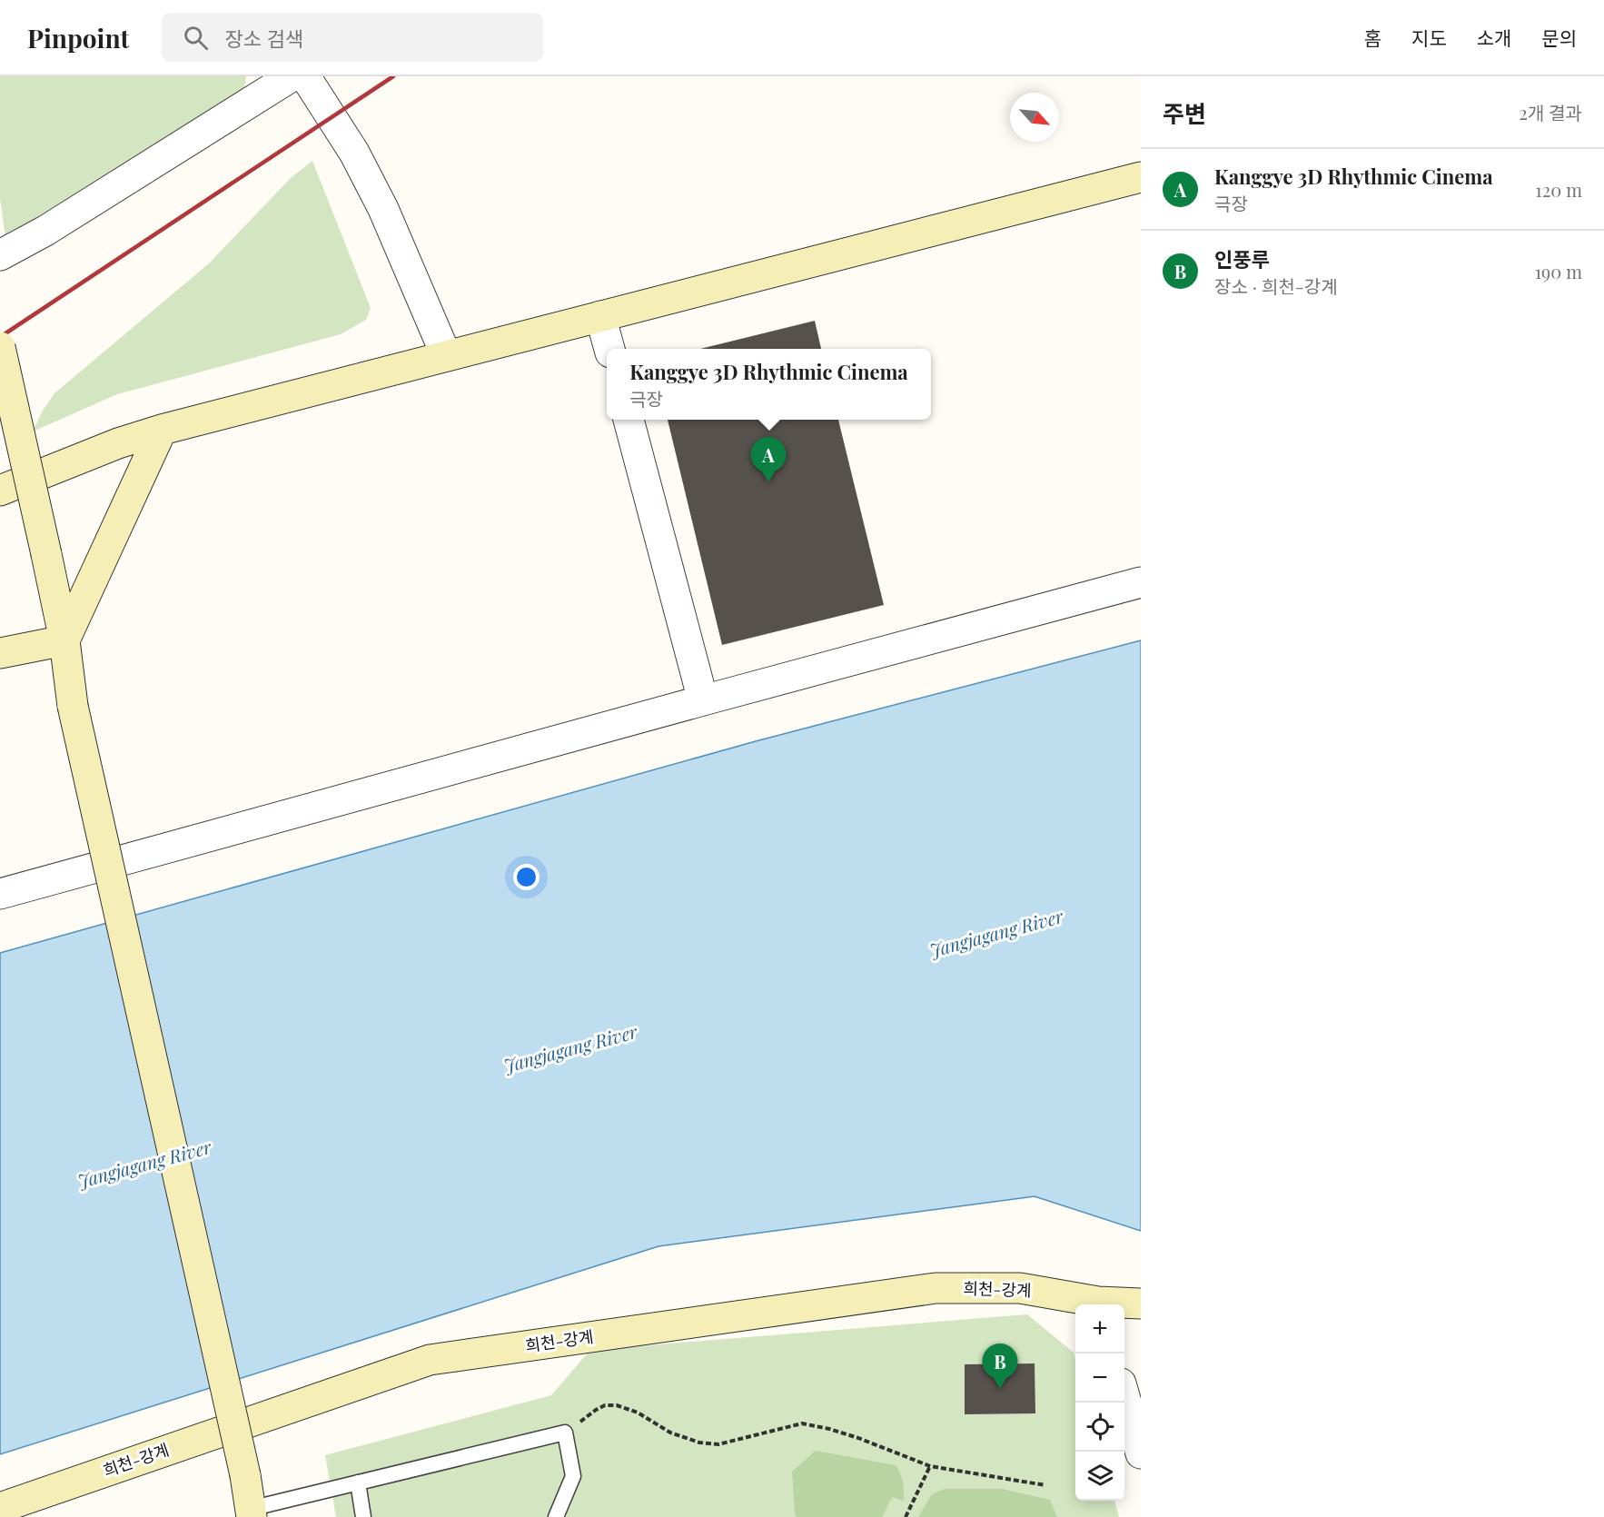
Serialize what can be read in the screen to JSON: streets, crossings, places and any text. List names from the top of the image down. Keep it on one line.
{"streets":{"main road":["희천-강계"]},"water":["Jangjagang River"],"north":"bottom right","page":{"header":"Pinpoint","search":"장소 검색","nav":["홈","지도","소개","문의"],"heading":["주변","2개 결과"],"list":[{"mark":"A","name":"Kanggye 3D Rhythmic Cinema","note":"극장","value":"120 m"},{"mark":"B","name":"인풍루","note":"장소 · 희천-강계","value":"190 m"}],"popup":["Kanggye 3D Rhythmic Cinema","극장"],"pins":["A","B"],"map_buttons":["+","−"]}}
